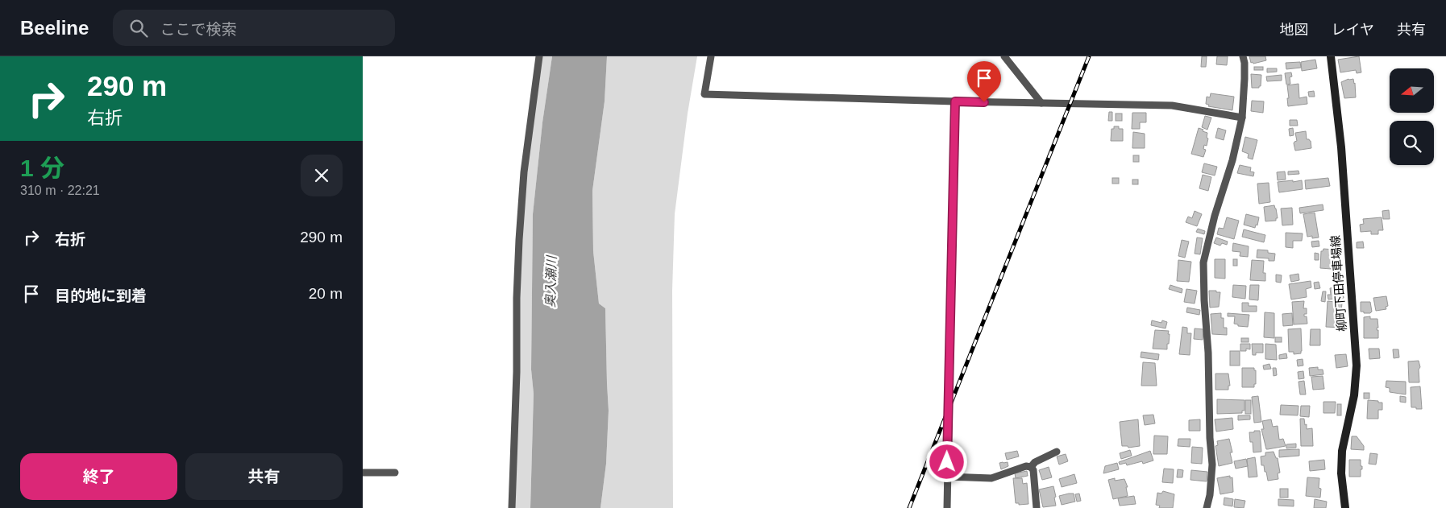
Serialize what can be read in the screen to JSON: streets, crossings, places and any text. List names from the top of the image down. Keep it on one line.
{"streets":{"main road":["柳町下田停車場線"]},"water":["奥入瀬川"],"north":"left","page":{"header":"Beeline","search":"ここで検索","nav":["地図","レイヤ","共有"],"turn":["290 m","右折"],"heading":["1 分","310 m · 22:21"],"list":[{"name":"右折","value":"290 m"},{"name":"目的地に到着","value":"20 m"}],"buttons":["終了","共有"]}}
